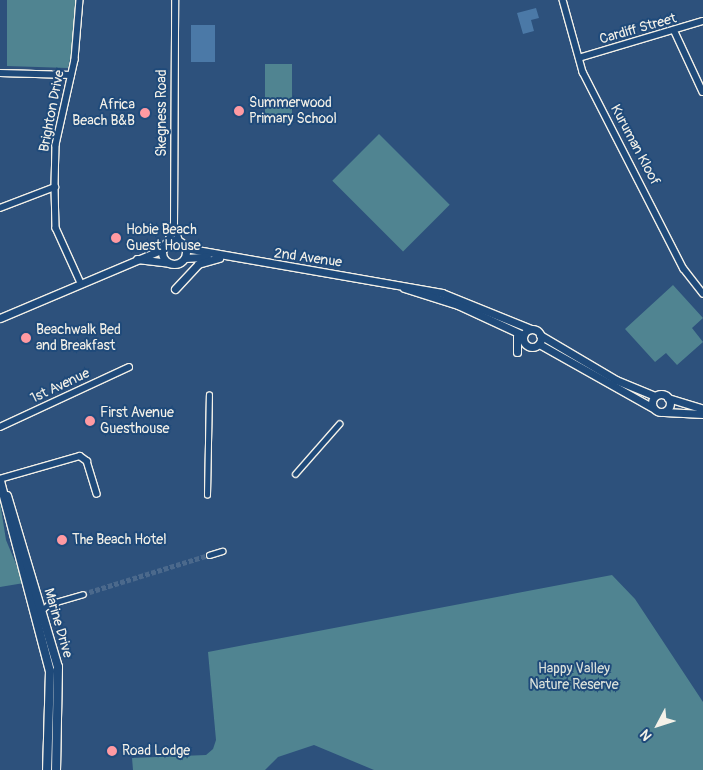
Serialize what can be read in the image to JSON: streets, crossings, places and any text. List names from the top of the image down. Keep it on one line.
{"streets":{"main road":["Marine Drive"],"street":["Cardiff Street","Brighton Drive","Skegness Road","Kuruman Kloof","2nd Avenue","1st Avenue"]},"crossings":[["Cardiff Street","Kuruman Kloof"],["Skegness Road","2nd Avenue"]],"parks":["Happy Valley Nature Reserve"],"places":["Summerwood Primary School","Africa Beach B&B","Hobie Beach Guest House","Beachwalk Bed and Breakfast","First Avenue Guesthouse","The Beach Hotel","Road Lodge"],"north":"bottom left"}
